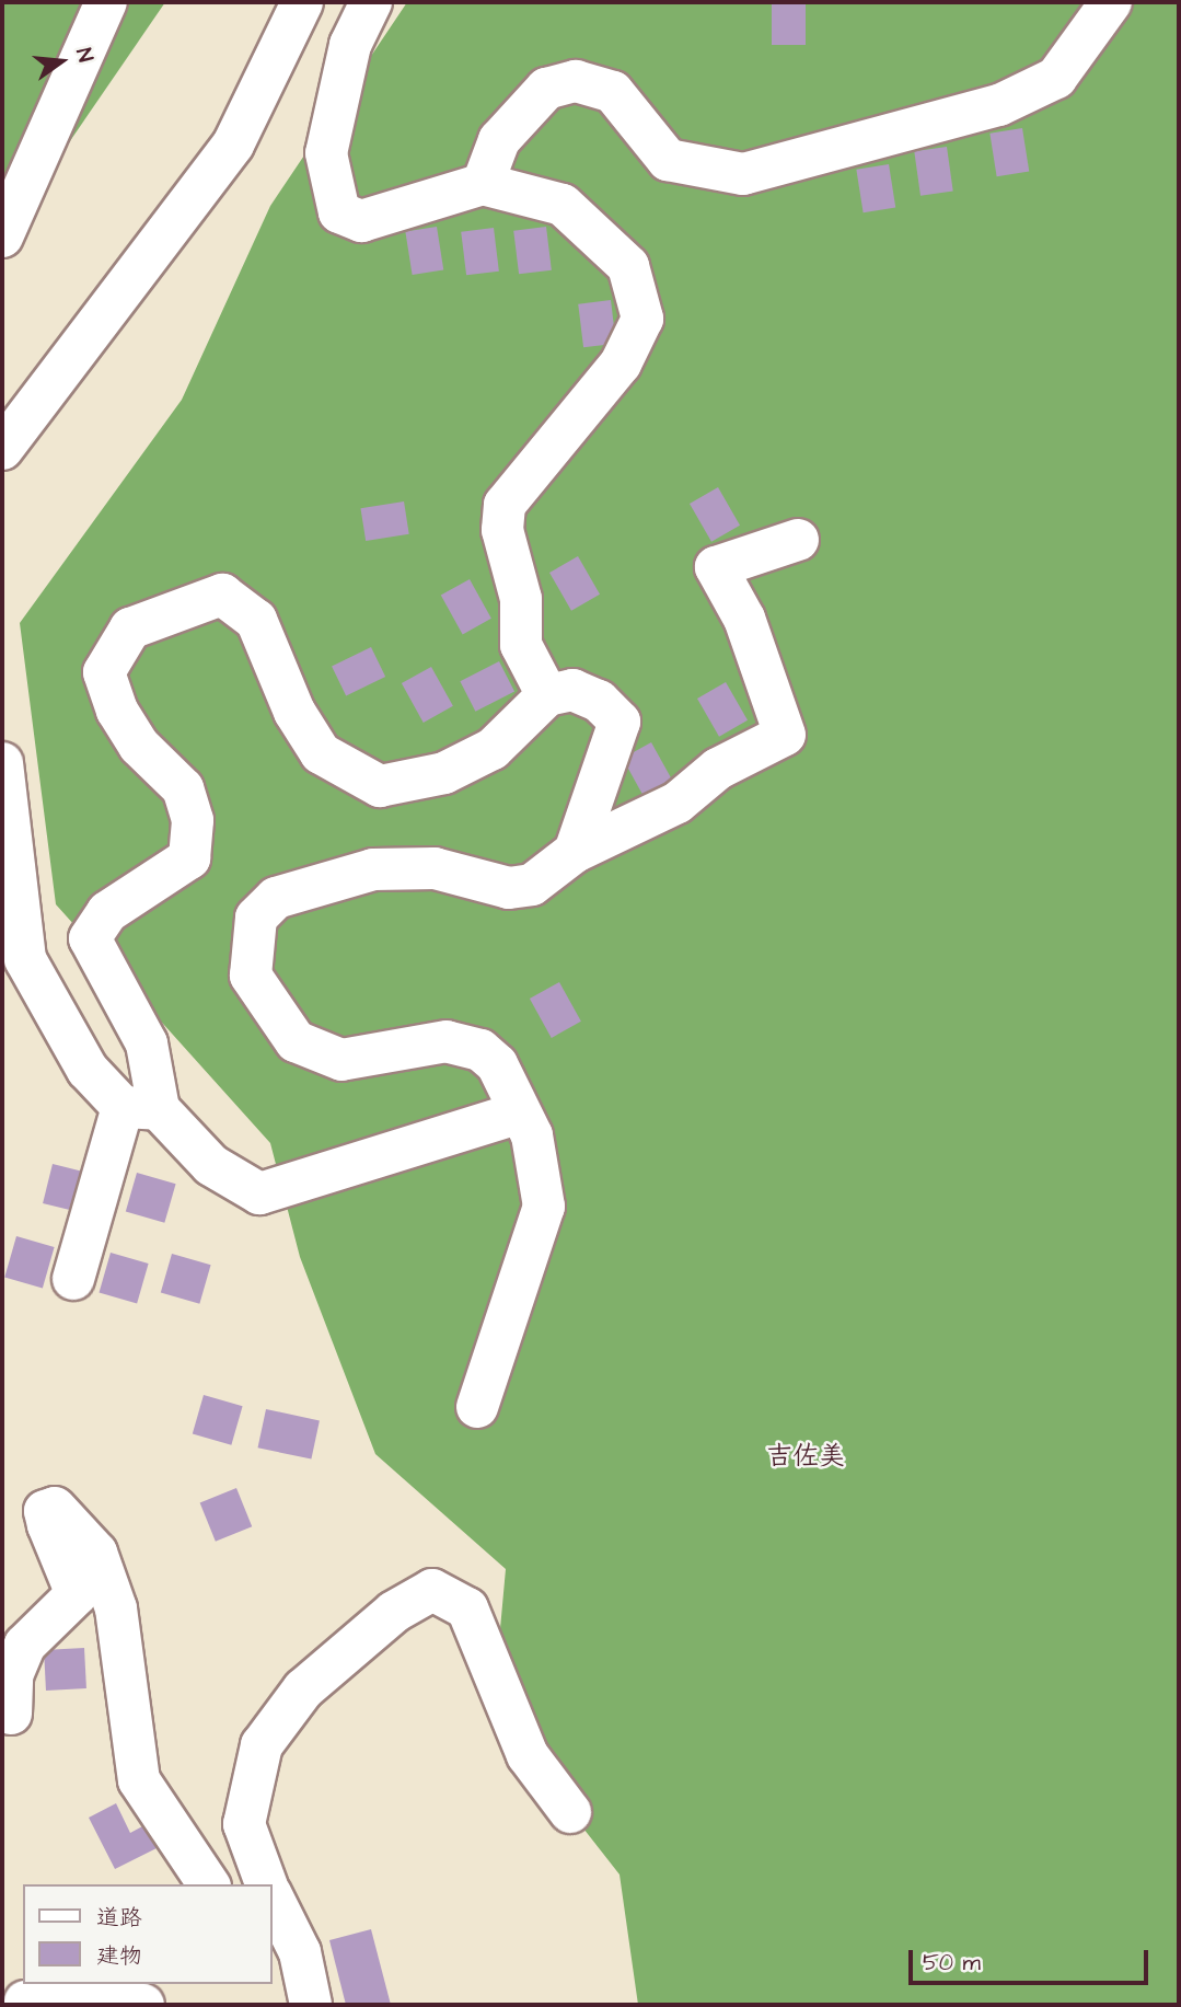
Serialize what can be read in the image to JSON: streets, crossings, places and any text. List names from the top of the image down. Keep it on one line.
{"districts":["吉佐美"],"legend":["道路","建物"],"scale_bar":"50 m","north":"right"}
